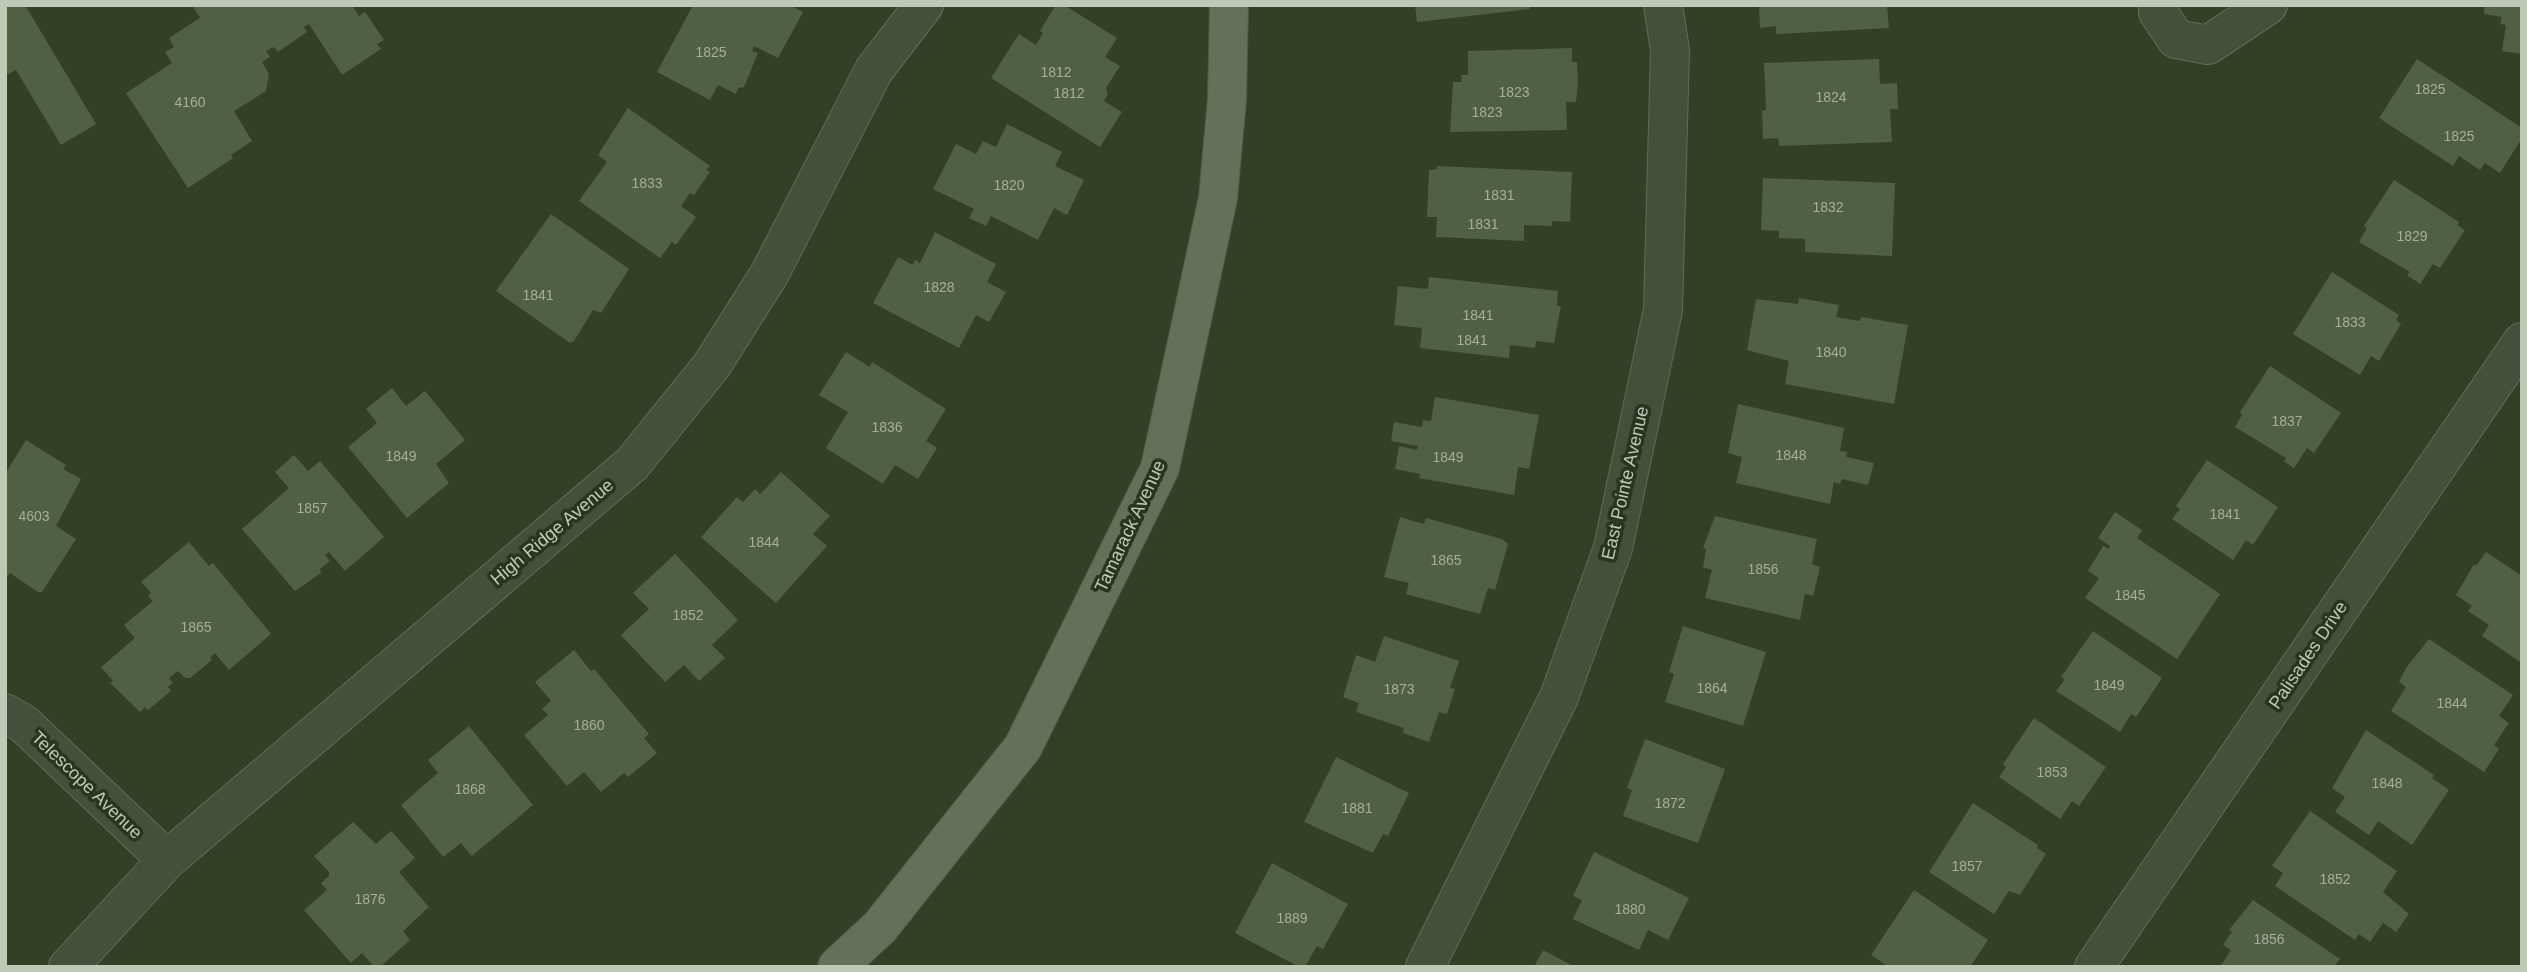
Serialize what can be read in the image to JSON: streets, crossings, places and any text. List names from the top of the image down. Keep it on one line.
{"streets":{"main road":["Tamarack Avenue"],"street":["East Pointe Avenue","High Ridge Avenue","Palisades Drive","Telescope Avenue"]},"crossings":[["High Ridge Avenue","Telescope Avenue"]],"house_numbers":["1825","1812","1825","1823","1812","1824","4160","1823","1825","1833","1820","1831","1832","1831","1829","1828","1841","1841","1833","1841","1840","1837","1836","1848","1849","1849","1857","1841","4603","1844","1865","1856","1845","1852","1865","1849","1864","1873","1844","1860","1853","1848","1868","1872","1881","1857","1852","1876","1880","1889","1856"]}
